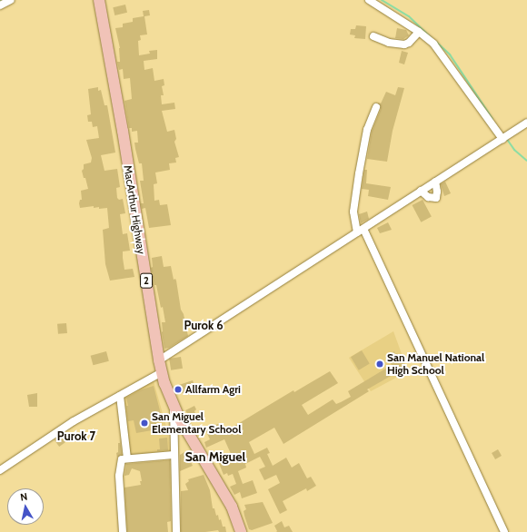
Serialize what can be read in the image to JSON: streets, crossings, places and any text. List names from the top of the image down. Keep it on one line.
{"streets":{"highway":["MacArthur Highway","2"]},"districts":["Purok 6","Purok 7","San Miguel"],"places":["San Manuel National High School","Allfarm Agri","San Miguel Elementary School"],"north":"top"}
